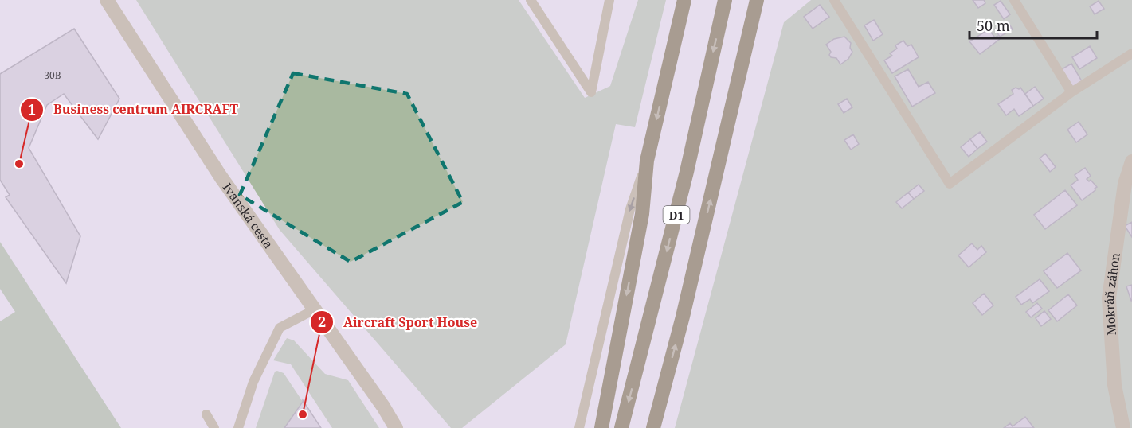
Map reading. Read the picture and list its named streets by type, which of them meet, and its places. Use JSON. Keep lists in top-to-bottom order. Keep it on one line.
{"streets":{"highway":["D1"],"street":["Ivanská cesta","Mokráň záhon"]},"places":["Business centrum AIRCRAFT","Aircraft Sport House"],"house_numbers":["30B"],"scale_bar":"50 m"}
